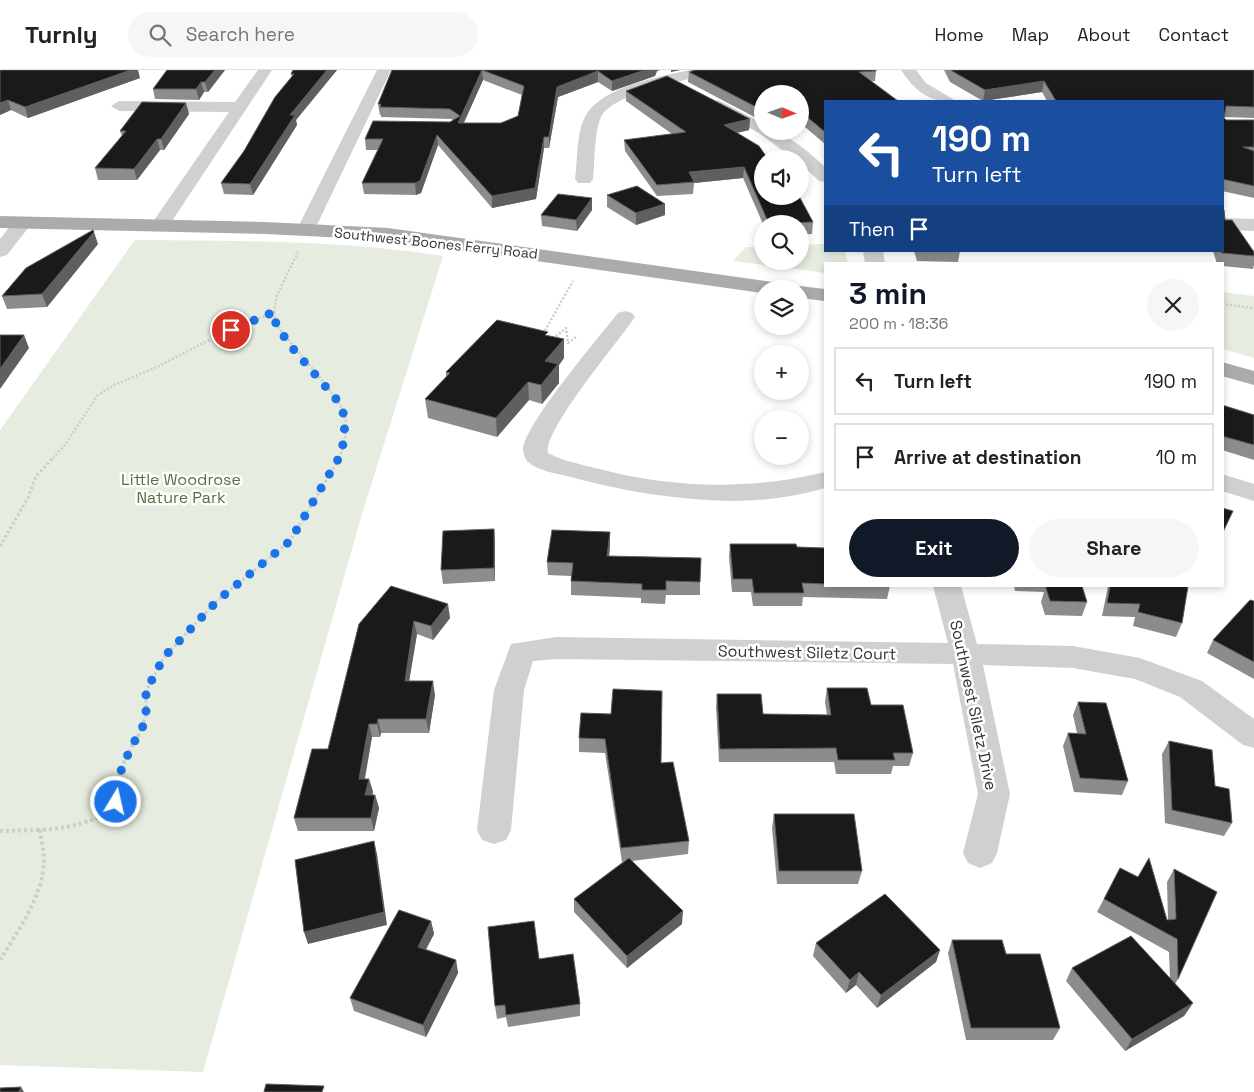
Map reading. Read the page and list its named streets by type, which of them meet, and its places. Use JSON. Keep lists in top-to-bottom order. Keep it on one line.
{"streets":{"main road":["Southwest Boones Ferry Road"],"street":["Southwest Siletz Court","Southwest Siletz Drive"]},"crossings":[["Southwest Siletz Court","Southwest Siletz Drive"]],"parks":["Little Woodrose Nature Park"],"north":"right","page":{"header":"Turnly","search":"Search here","nav":["Home","Map","About","Contact"],"map_buttons":["+","−"],"turn":["190 m","Turn left"],"then":"Then","heading":["3 min","200 m · 18:36"],"list":[{"name":"Turn left","value":"190 m"},{"name":"Arrive at destination","value":"10 m"}],"buttons":["Exit","Share"]}}
